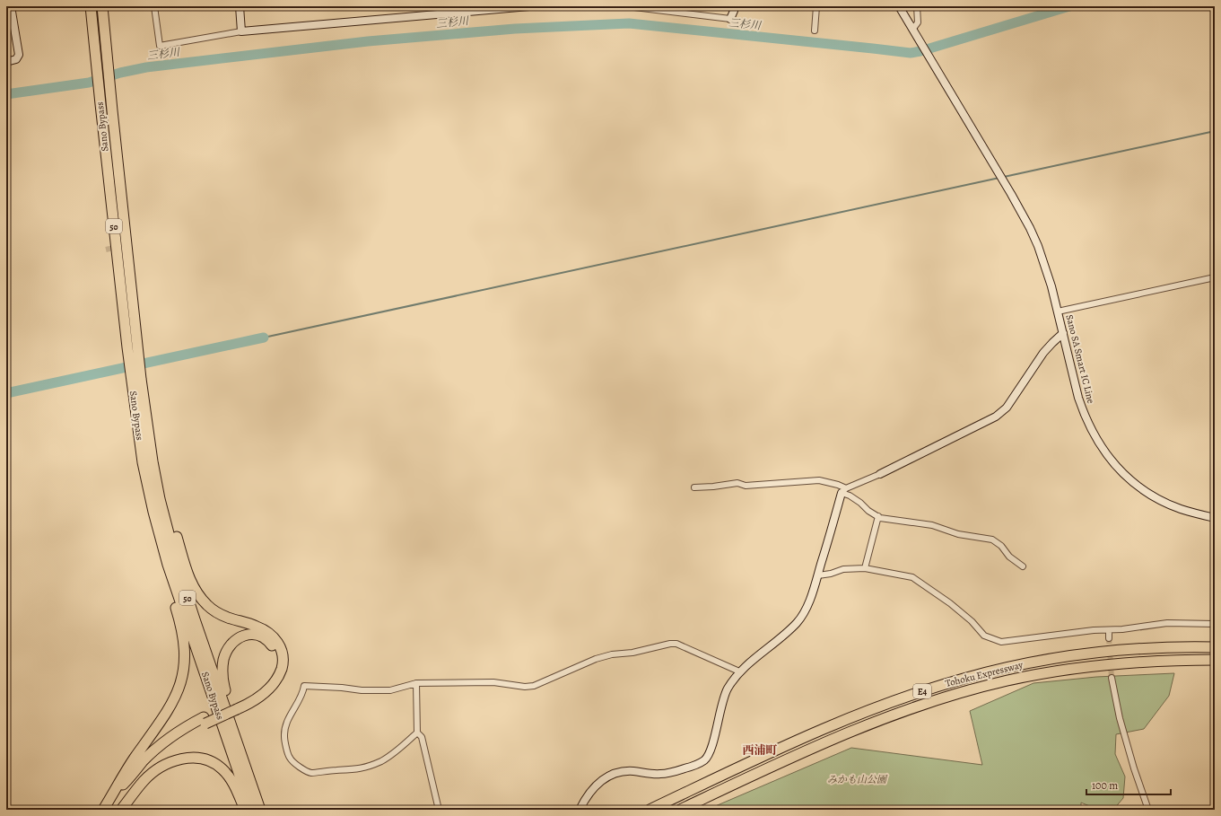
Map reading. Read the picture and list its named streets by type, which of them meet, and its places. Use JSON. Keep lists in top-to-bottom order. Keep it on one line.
{"streets":{"highway":["Sano Bypass","50","Tohoku Expressway","E4"],"street":["Sano SA Smart IC Line"]},"districts":["西浦町"],"water":["三杉川"],"parks":["みかも山公園"],"scale_bar":"100 m"}
